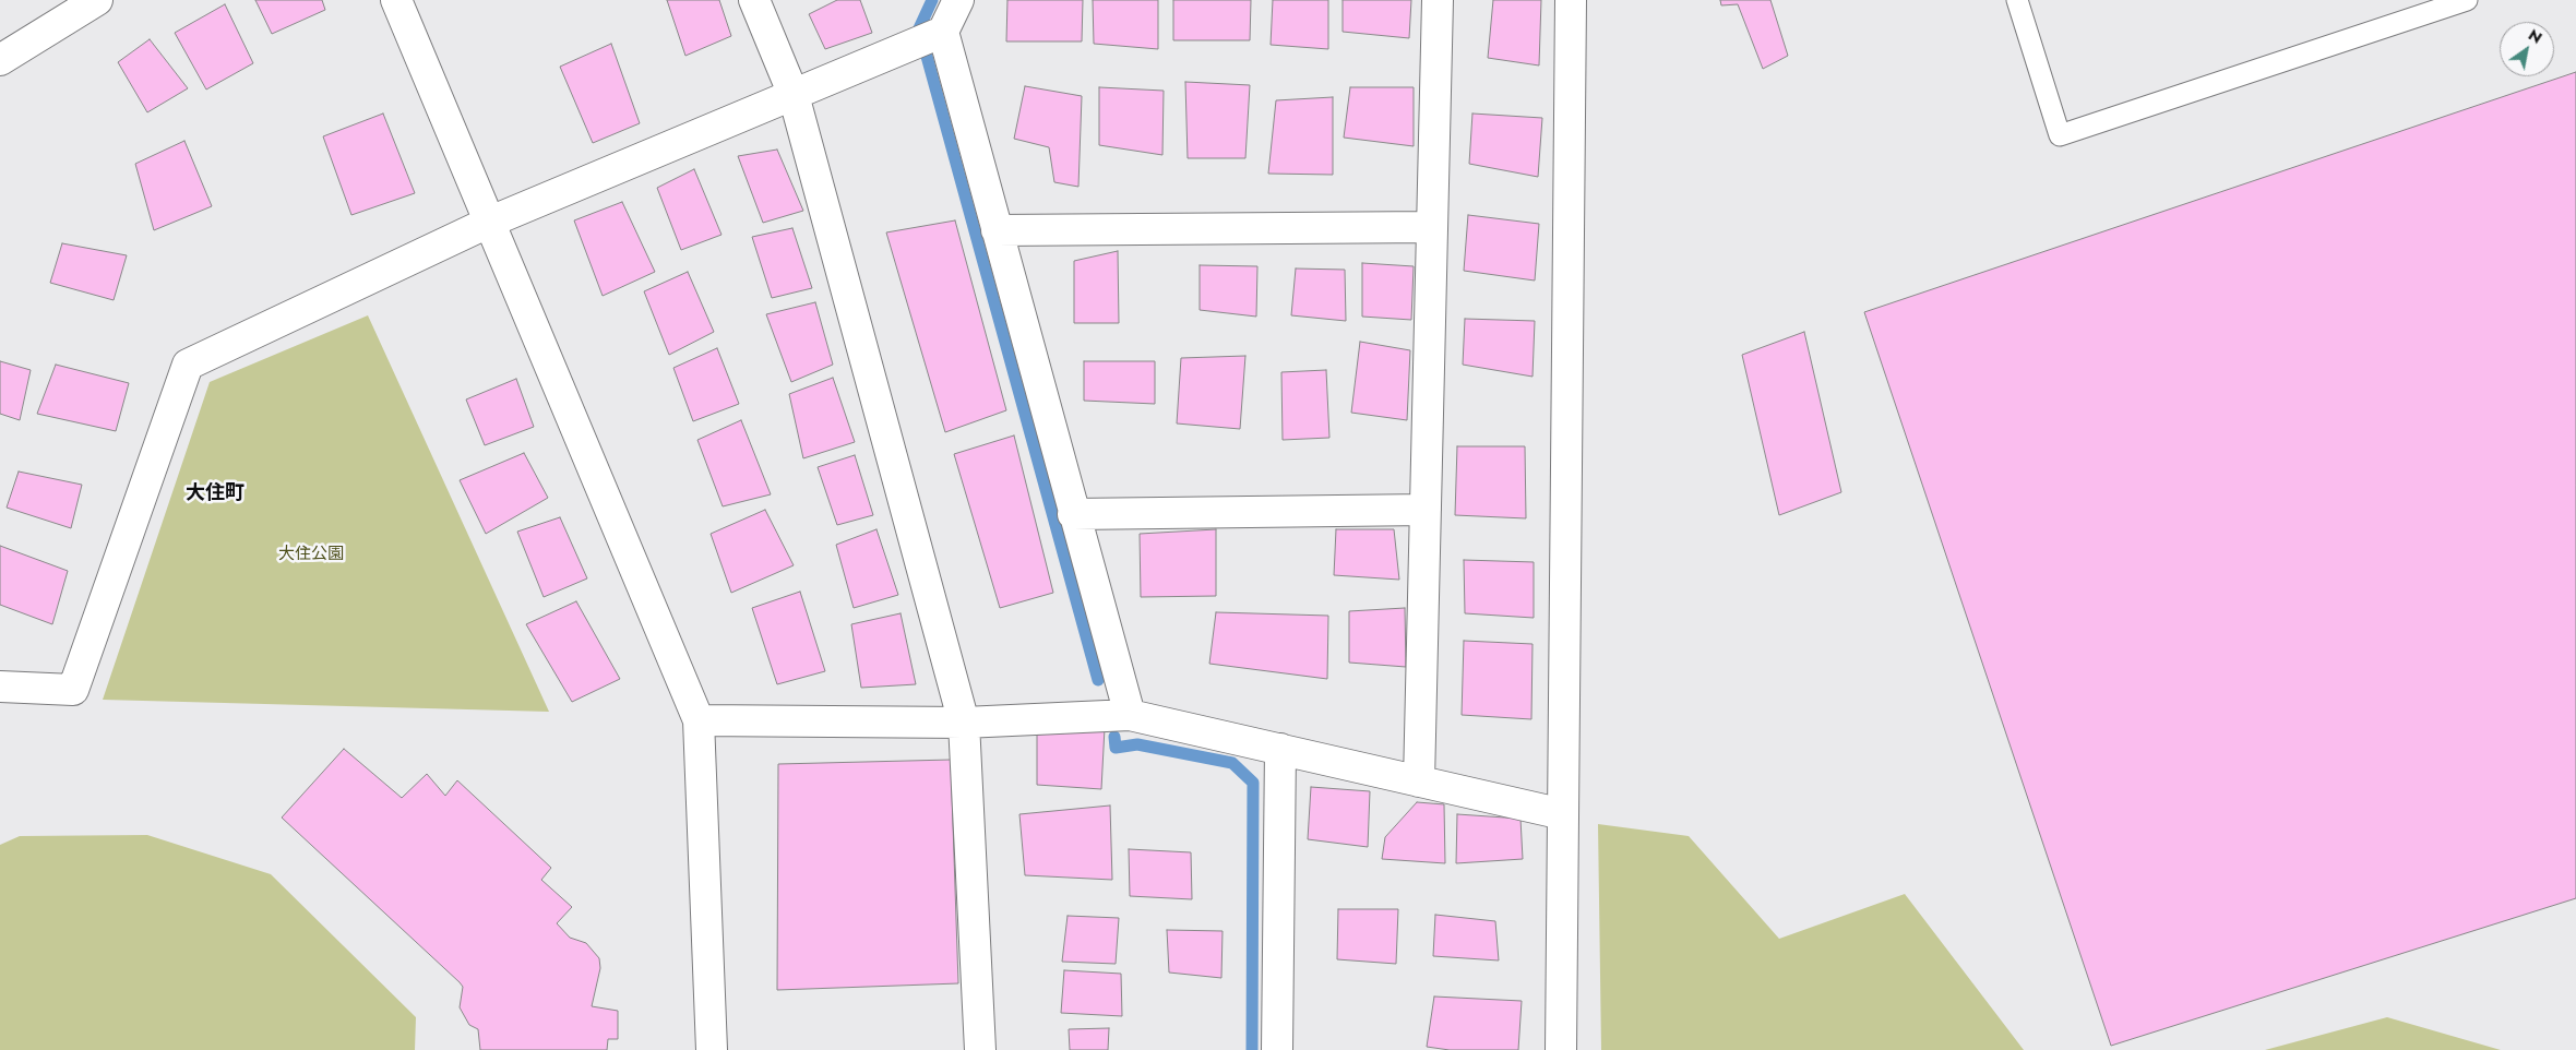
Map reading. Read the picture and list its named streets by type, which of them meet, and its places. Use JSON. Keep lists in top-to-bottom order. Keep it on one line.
{"districts":["大住町"],"parks":["大住公園"],"north":"top right"}
